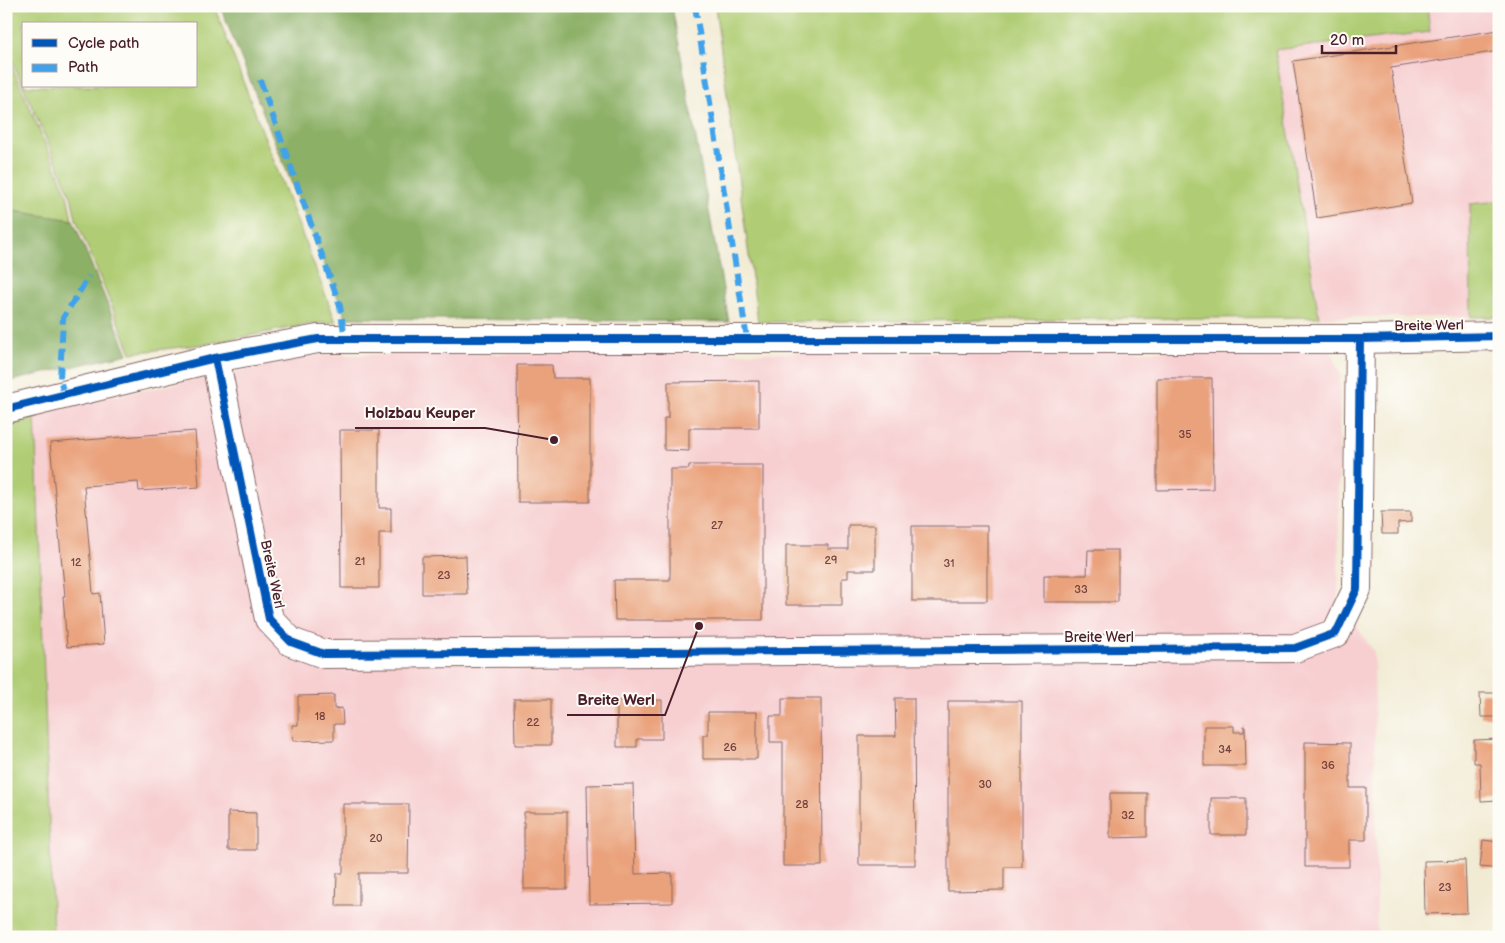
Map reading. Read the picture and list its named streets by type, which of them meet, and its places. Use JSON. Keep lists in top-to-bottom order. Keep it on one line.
{"streets":{"street":["Breite Werl"]},"places":["Holzbau Keuper","Breite Werl"],"house_numbers":["35","27","29","21","12","31","23","33","18","22","26","34","36","30","28","32","20","23"],"legend":["Cycle path","Path"],"scale_bar":"20 m"}
